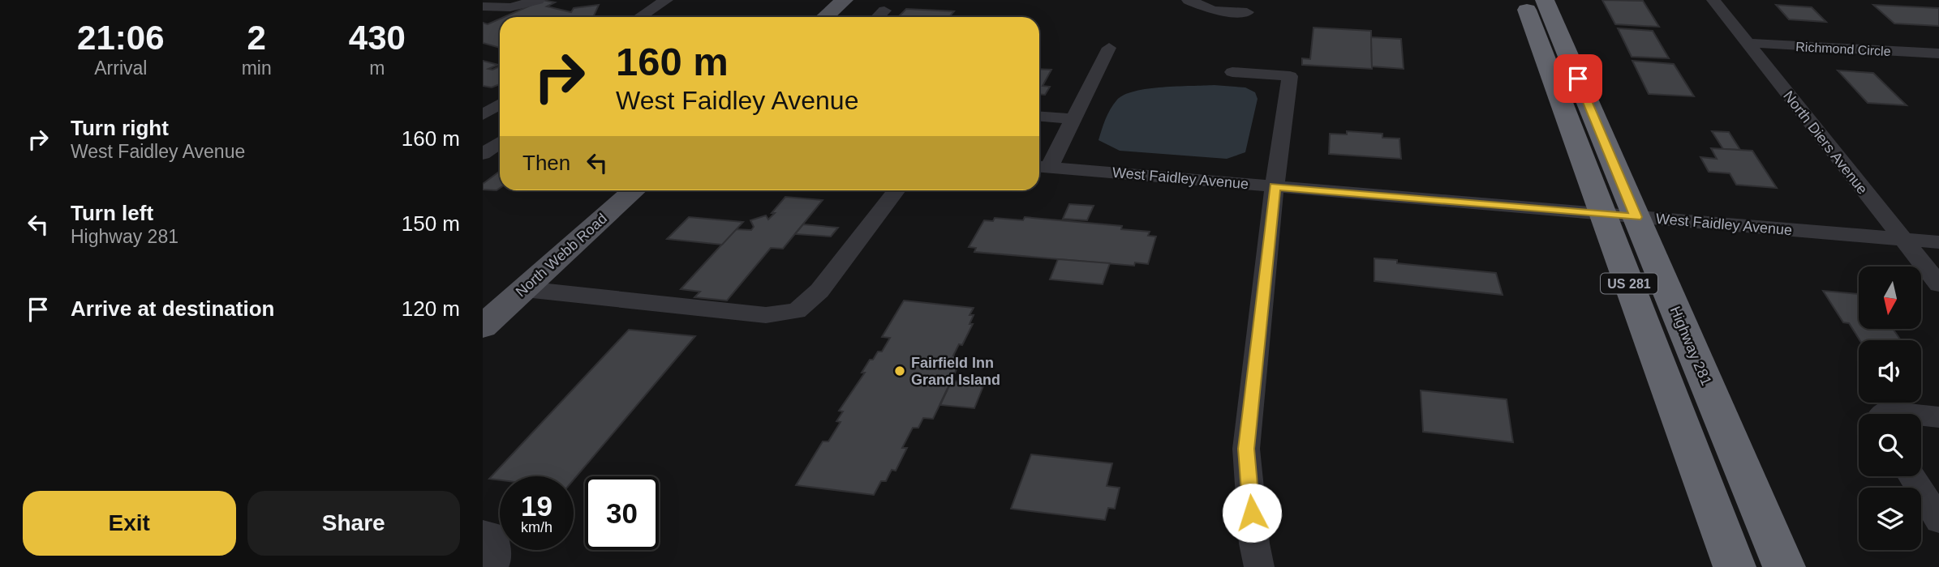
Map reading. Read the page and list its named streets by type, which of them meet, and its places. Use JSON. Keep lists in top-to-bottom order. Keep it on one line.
{"streets":{"highway":["US 281","Highway 281"],"main road":["North Webb Road"],"street":["Richmond Circle","North Diers Avenue","West Faidley Avenue"]},"crossings":[["Richmond Circle","North Diers Avenue"],["North Diers Avenue","West Faidley Avenue"],["West Faidley Avenue","US 281"],["West Faidley Avenue","Highway 281"]],"places":["Fairfield Inn Grand Island"],"north":"bottom","page":{"eta":["21:06","Arrival","2","min","430","m"],"turn":["160 m","West Faidley Avenue"],"list":[{"name":"Turn right","note":"West Faidley Avenue","value":"160 m"},{"name":"Turn left","note":"Highway 281","value":"150 m"},{"name":"Arrive at destination","value":"120 m"}],"then":"Then","speed":"19 km/h","limit":"30","buttons":["Exit","Share"]}}
